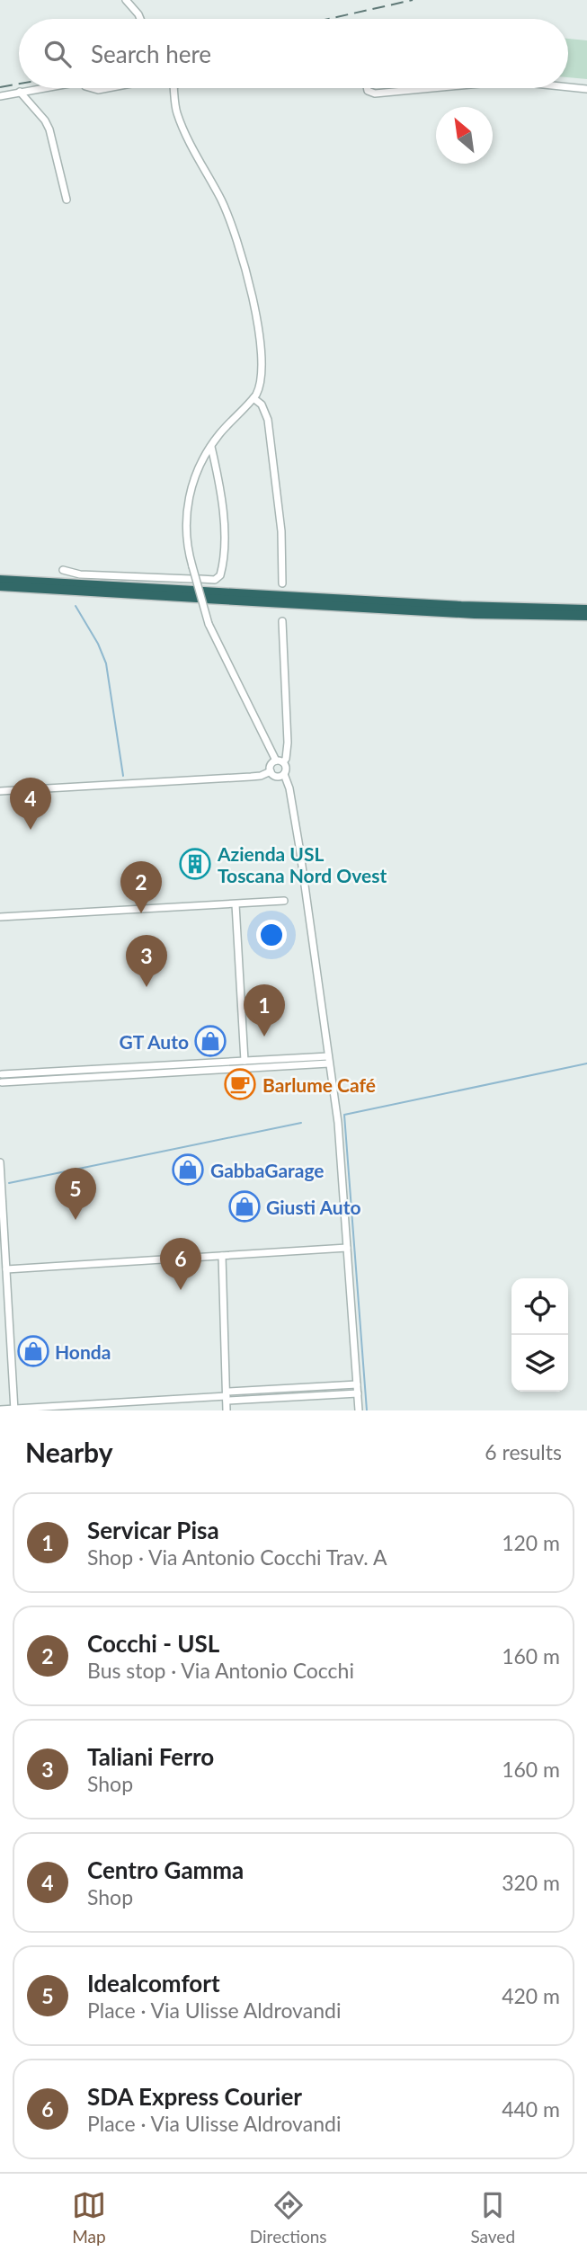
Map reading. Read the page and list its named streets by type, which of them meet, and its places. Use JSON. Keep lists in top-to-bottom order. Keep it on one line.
{"places":{"building":["Azienda USL Toscana Nord Ovest"],"shop":["GT Auto","GabbaGarage","Giusti Auto","Honda"],"cafe":["Barlume Café"]},"north":"top left","page":{"search":"Search here","pins":["4","2","3","1","5","6"],"heading":["Nearby","6 results"],"list":[{"mark":"1","name":"Servicar Pisa","note":"Shop · Via Antonio Cocchi Trav. A","value":"120 m"},{"mark":"2","name":"Cocchi - USL","note":"Bus stop · Via Antonio Cocchi","value":"160 m"},{"mark":"3","name":"Taliani Ferro","note":"Shop","value":"160 m"},{"mark":"4","name":"Centro Gamma","note":"Shop","value":"320 m"},{"mark":"5","name":"Idealcomfort","note":"Place · Via Ulisse Aldrovandi","value":"420 m"},{"mark":"6","name":"SDA Express Courier","note":"Place · Via Ulisse Aldrovandi","value":"440 m"}],"nav":["Map","Directions","Saved"]}}
